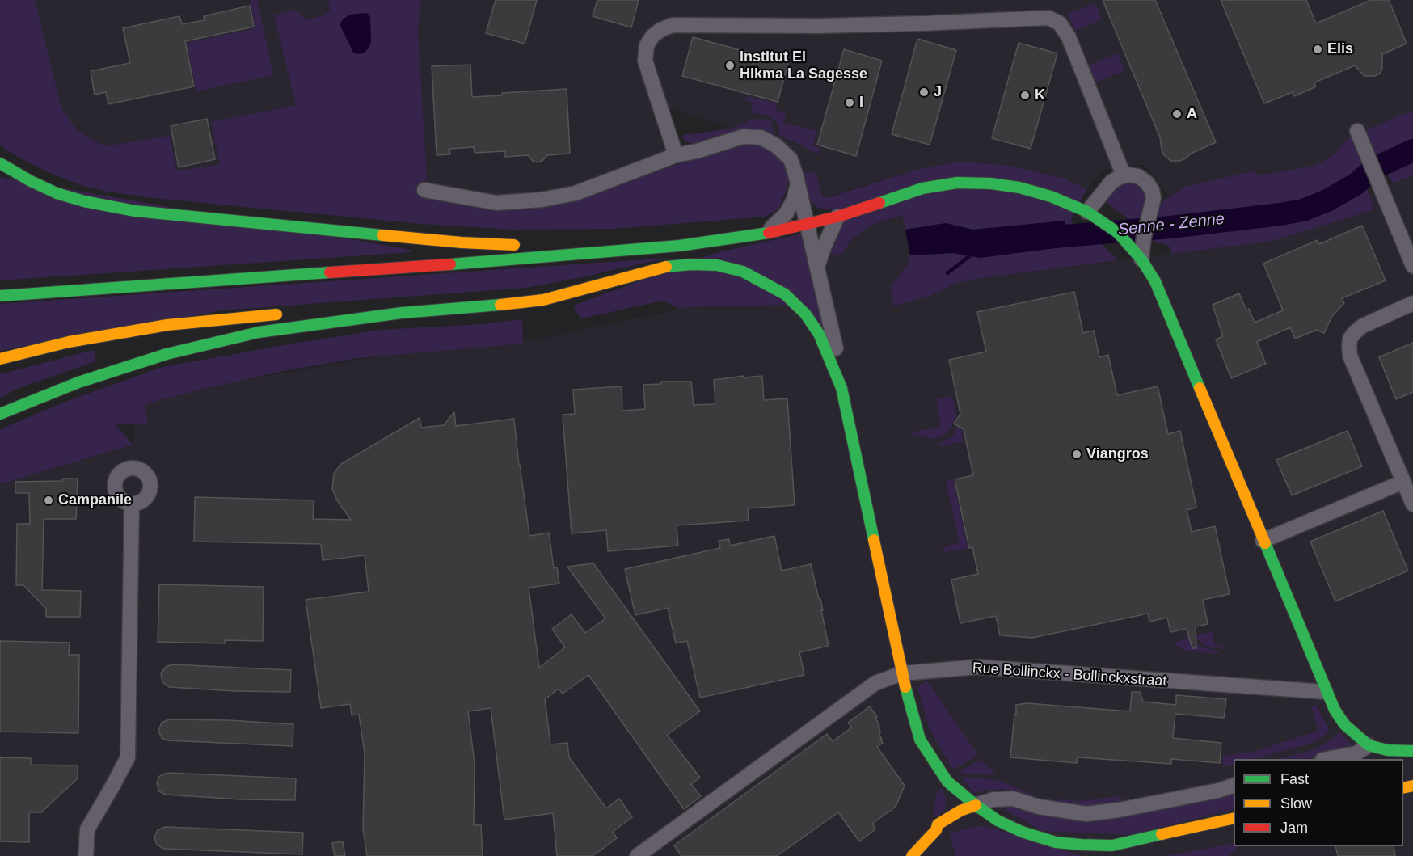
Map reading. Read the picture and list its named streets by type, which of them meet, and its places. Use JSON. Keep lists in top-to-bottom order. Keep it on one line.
{"streets":{"street":["Rue Bollinckx - Bollinckxstraat"]},"water":["Senne - Zenne"],"places":["Elis","Institut El Hikma La Sagesse","J","K","I","A","Viangros","Campanile"],"legend":["Fast","Slow","Jam"]}
